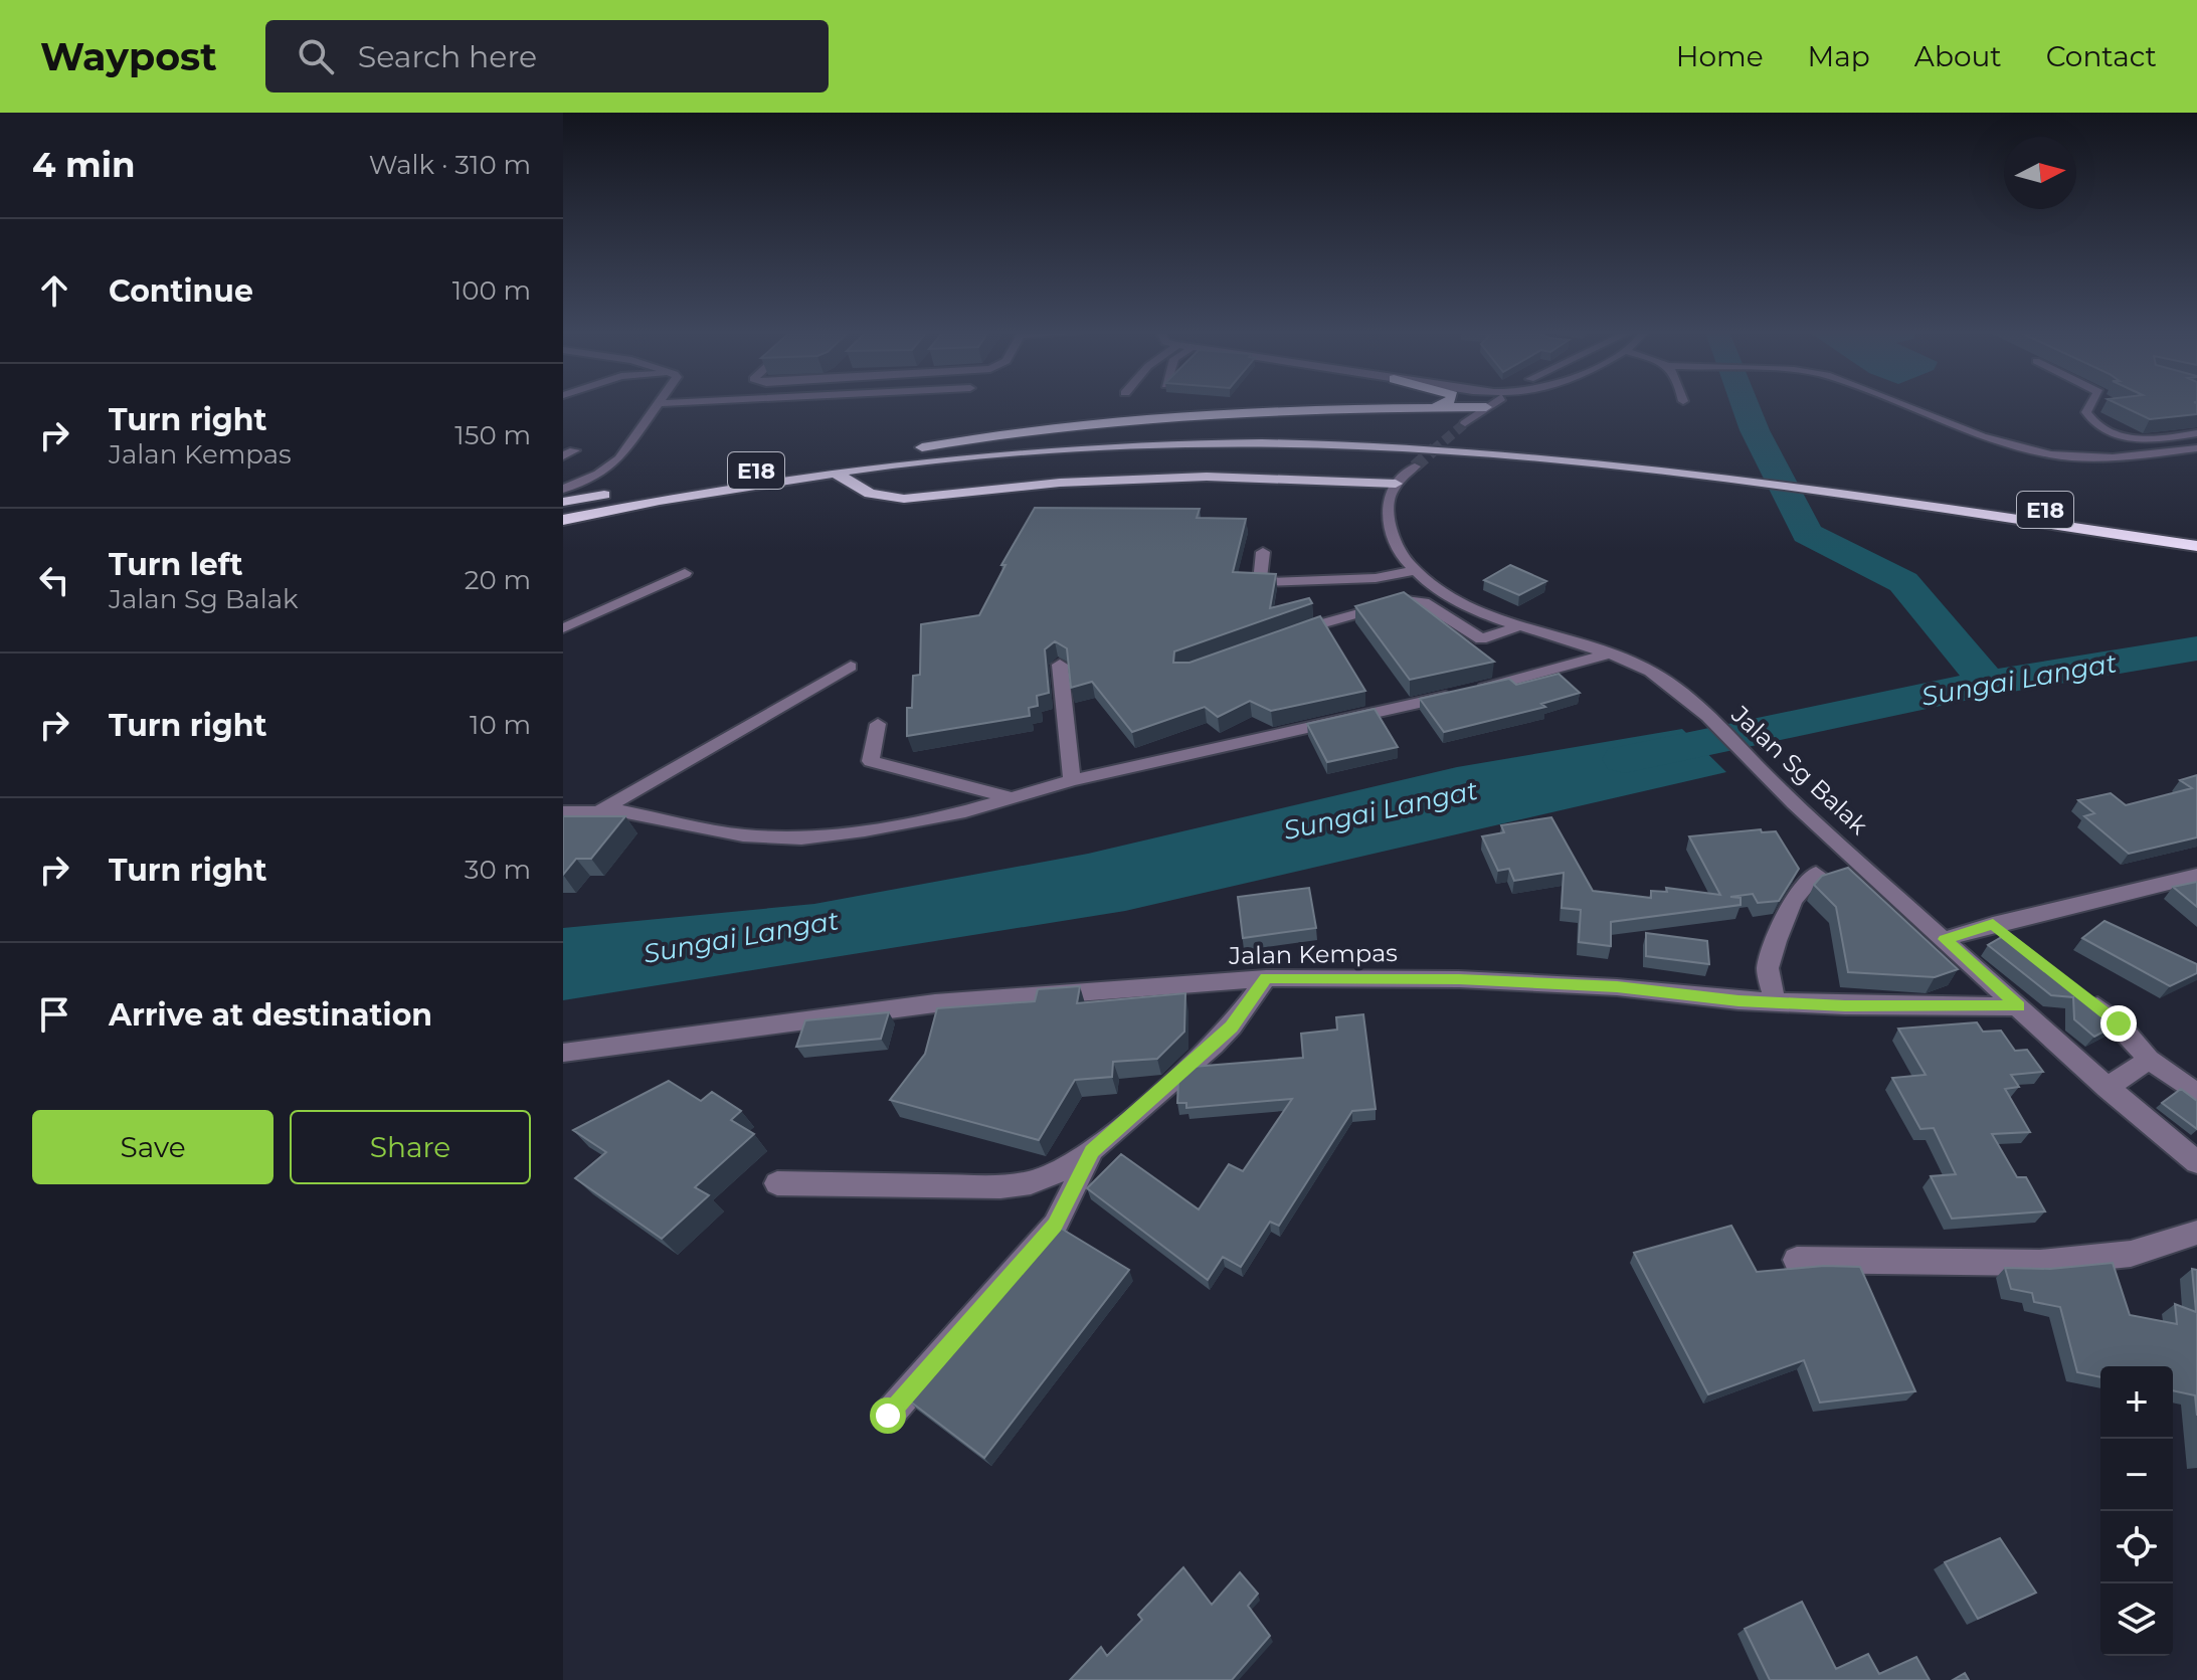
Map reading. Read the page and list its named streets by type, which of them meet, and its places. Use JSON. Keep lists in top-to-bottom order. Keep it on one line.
{"streets":{"highway":["E18"],"street":["Jalan Sg Balak","Jalan Kempas"]},"crossings":[["Jalan Sg Balak","Jalan Kempas"]],"water":["Sungai Langat"],"north":"right","page":{"header":"Waypost","search":"Search here","nav":["Home","Map","About","Contact"],"heading":["4 min","Walk · 310 m"],"list":[["Continue","100 m"],["Turn right","Jalan Kempas","150 m"],["Turn left","Jalan Sg Balak","20 m"],["Turn right","10 m"],["Turn right","30 m"],"Arrive at destination"],"buttons":["Save","Share"],"map_buttons":["+","−"]}}
